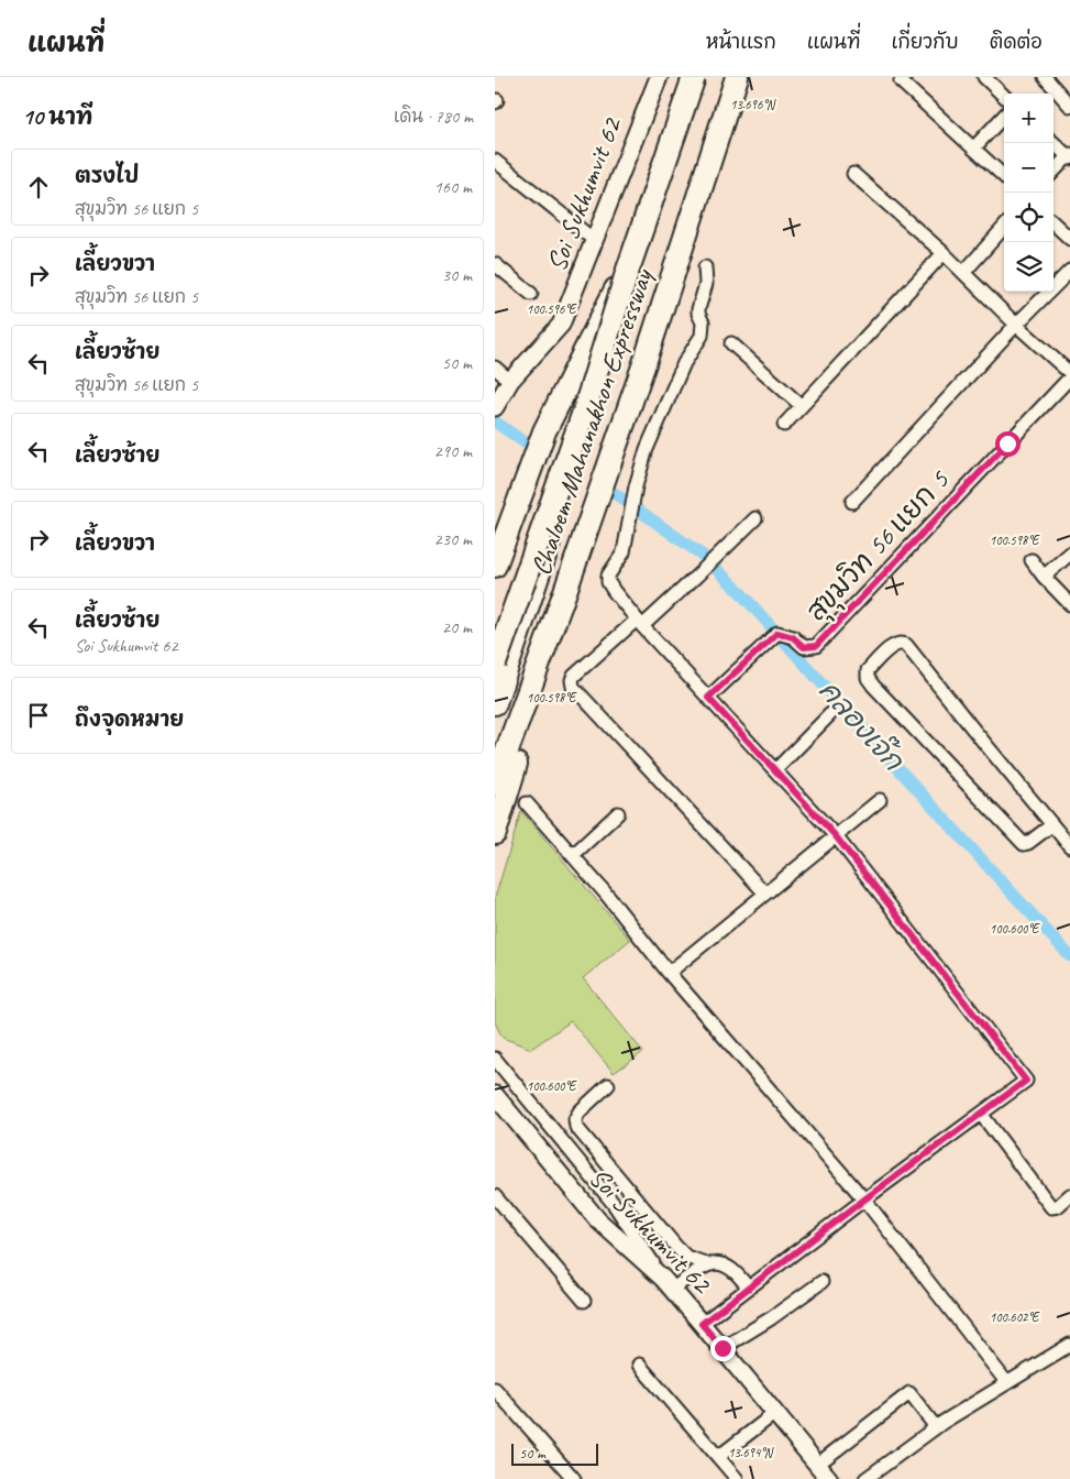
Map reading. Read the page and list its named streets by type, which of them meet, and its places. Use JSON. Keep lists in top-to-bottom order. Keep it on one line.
{"streets":{"highway":["Chaloem Mahanakhon Expressway"],"street":["Soi Sukhumvit 62","สุขุมวิท 56 แยก 5"]},"water":["คลองเจ๊ก"],"scale_bar":"50 m","page":{"header":"แผนที่","nav":["หน้าแรก","แผนที่","เกี่ยวกับ","ติดต่อ"],"heading":["10 นาที","เดิน · 780 m"],"map_buttons":["+","−"],"list":[["ตรงไป","สุขุมวิท 56 แยก 5","160 m"],["เลี้ยวขวา","สุขุมวิท 56 แยก 5","30 m"],["เลี้ยวซ้าย","สุขุมวิท 56 แยก 5","50 m"],["เลี้ยวซ้าย","290 m"],["เลี้ยวขวา","230 m"],["เลี้ยวซ้าย","Soi Sukhumvit 62","20 m"],"ถึงจุดหมาย"],"scale":"50 m"},"coordinates":["13.696°N","100.596°E","100.598°E","100.600°E","100.602°E","13.694°N"]}
